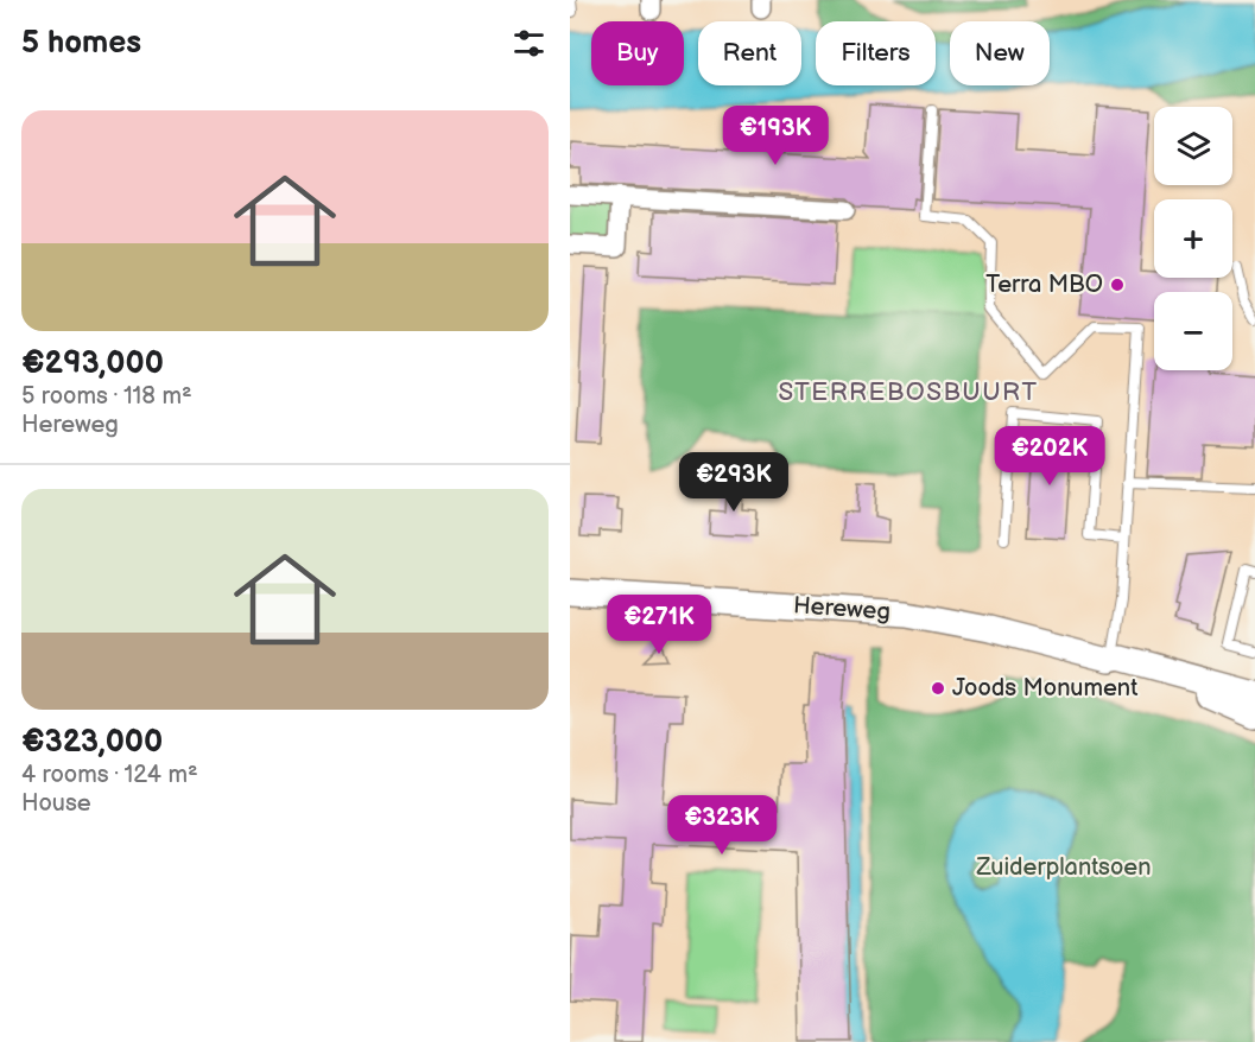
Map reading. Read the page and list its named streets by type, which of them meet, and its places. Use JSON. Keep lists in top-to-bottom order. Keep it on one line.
{"streets":{"main road":["Hereweg"]},"districts":["STERREBOSBUURT"],"parks":["Zuiderplantsoen"],"places":["Terra MBO","Joods Monument"],"page":{"heading":"5 homes","chip":["Buy","Rent","Filters","New"],"list":[{"name":"€293,000","note":"5 rooms · 118 m² · Hereweg"},{"name":"€323,000","note":"4 rooms · 124 m² · House"}],"price":["€193K","€202K","€293K","€271K","€323K"],"map_buttons":["+","−"]}}
